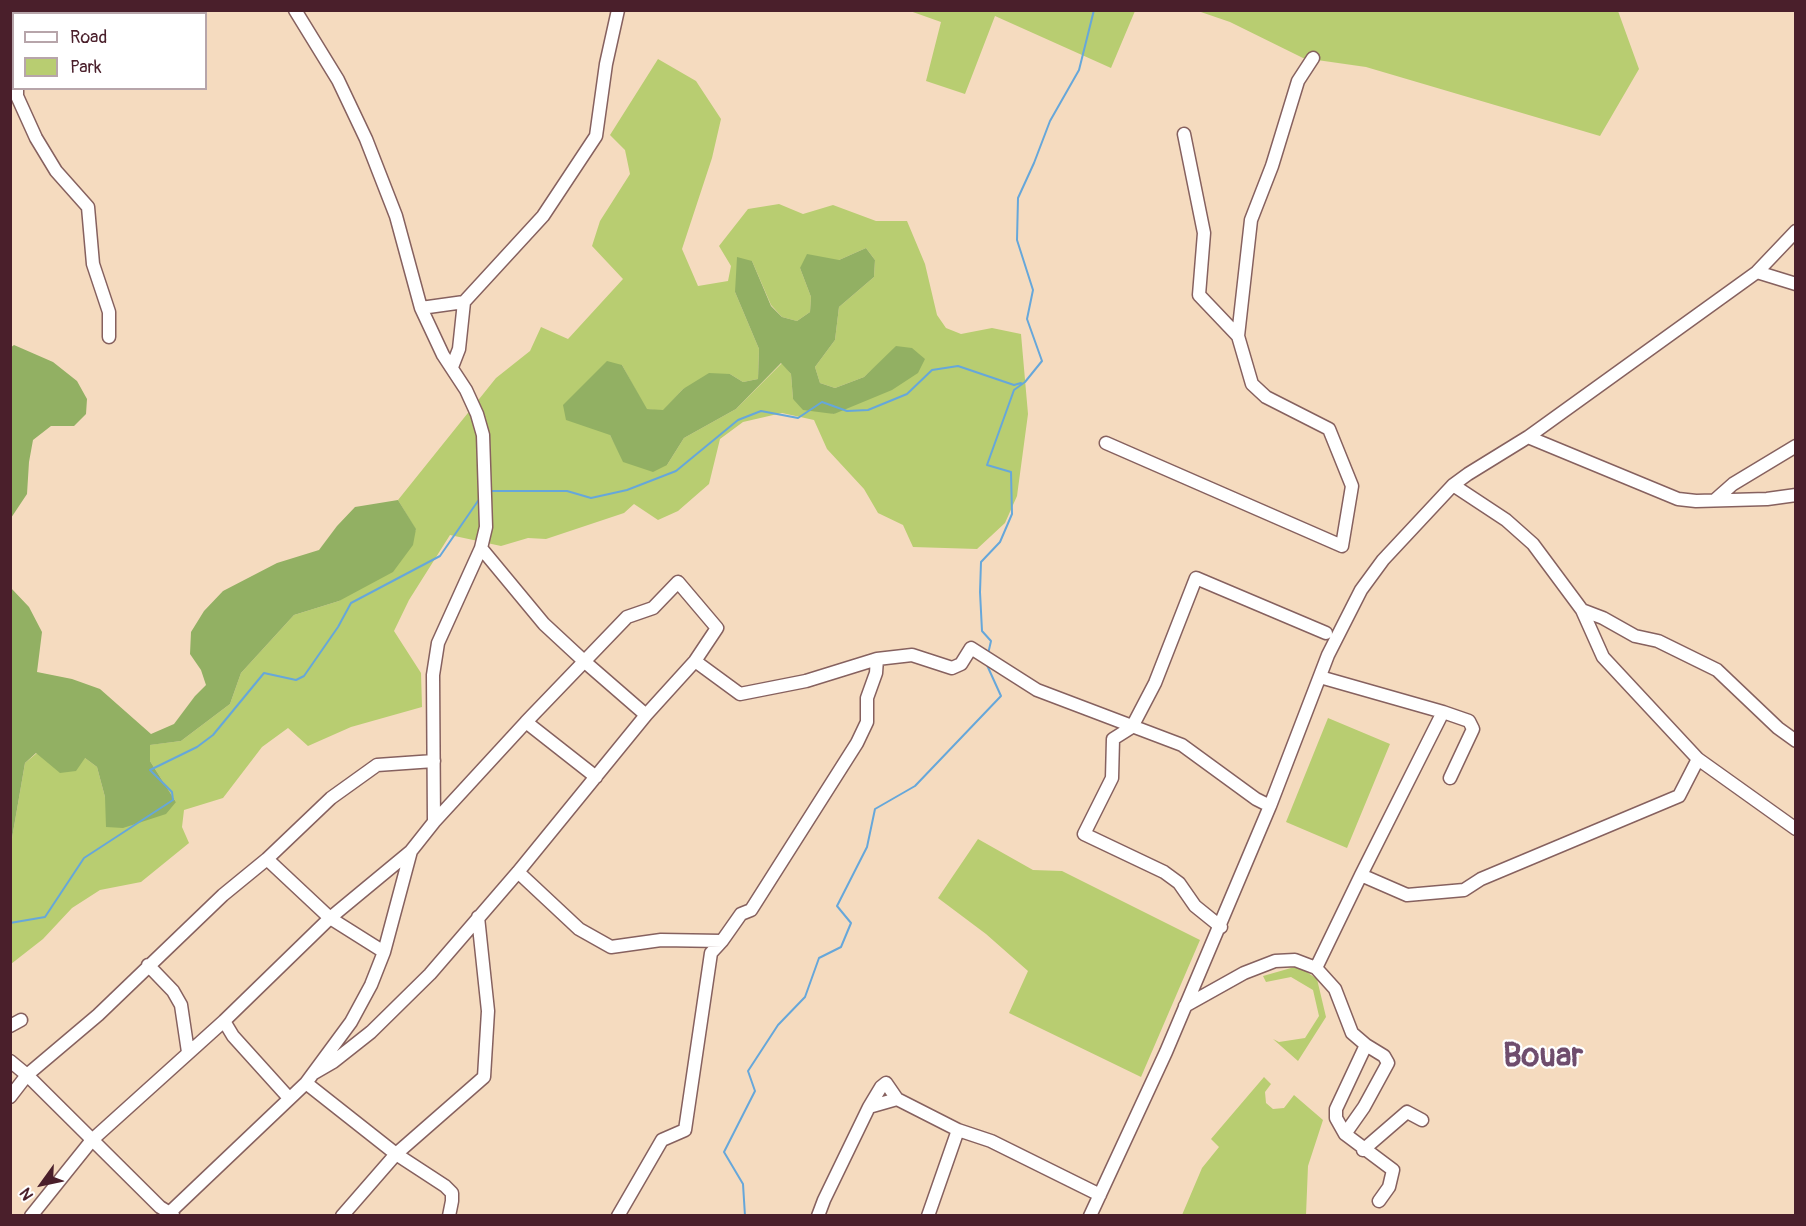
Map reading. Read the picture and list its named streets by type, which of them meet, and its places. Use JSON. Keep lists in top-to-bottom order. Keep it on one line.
{"districts":["Bouar"],"legend":["Road","Park"],"north":"bottom left"}
